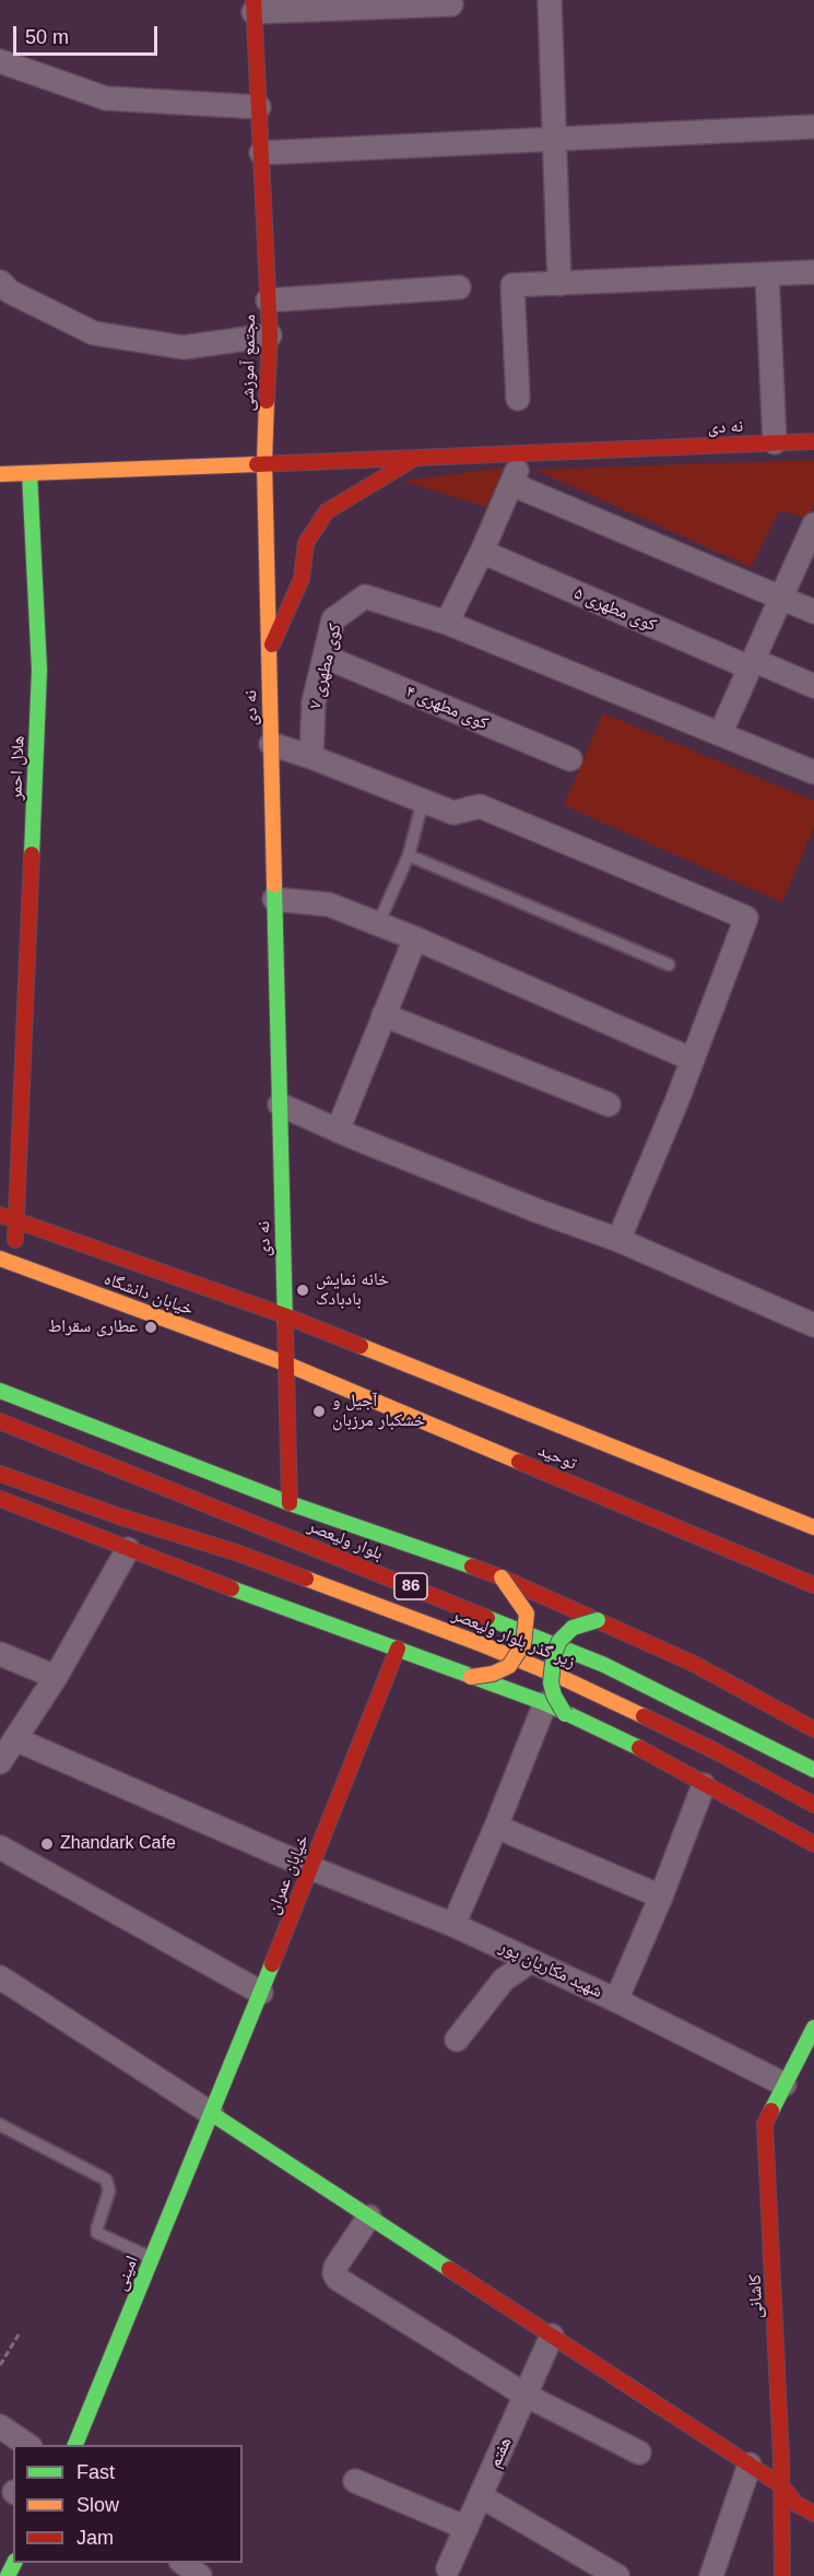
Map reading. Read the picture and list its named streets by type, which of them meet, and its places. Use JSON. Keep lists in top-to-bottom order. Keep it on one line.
{"streets":{"street":["مجتمع آموزشی","نه دی","کوی مطهری ۵","کوی مطهری ۷","کوی مطهری ۴","هلال احمر","خیابان دانشگاه","توحید","بلوار ولیعصر","86","زیر گذر بلوار ولیعصر","خیابان عمران","شهید مکاریان پور","امینی","کاشانی","هفتم"]},"crossings":[["مجتمع آموزشی","نه دی"],["نه دی","خیابان دانشگاه"],["نه دی","توحید"],["نه دی","بلوار ولیعصر"],["کوی مطهری ۷","کوی مطهری ۴"],["هلال احمر","خیابان دانشگاه"],["خیابان دانشگاه","توحید"],["خیابان عمران","شهید مکاریان پور"],["خیابان عمران","امینی"],["شهید مکاریان پور","کاشانی"]],"places":["خانه نمایش بادبادک","عطاری سقراط","آجیل و خشکبار مرزبان","Zhandark Cafe"],"legend":["Fast","Slow","Jam"],"scale_bar":"50 m"}
